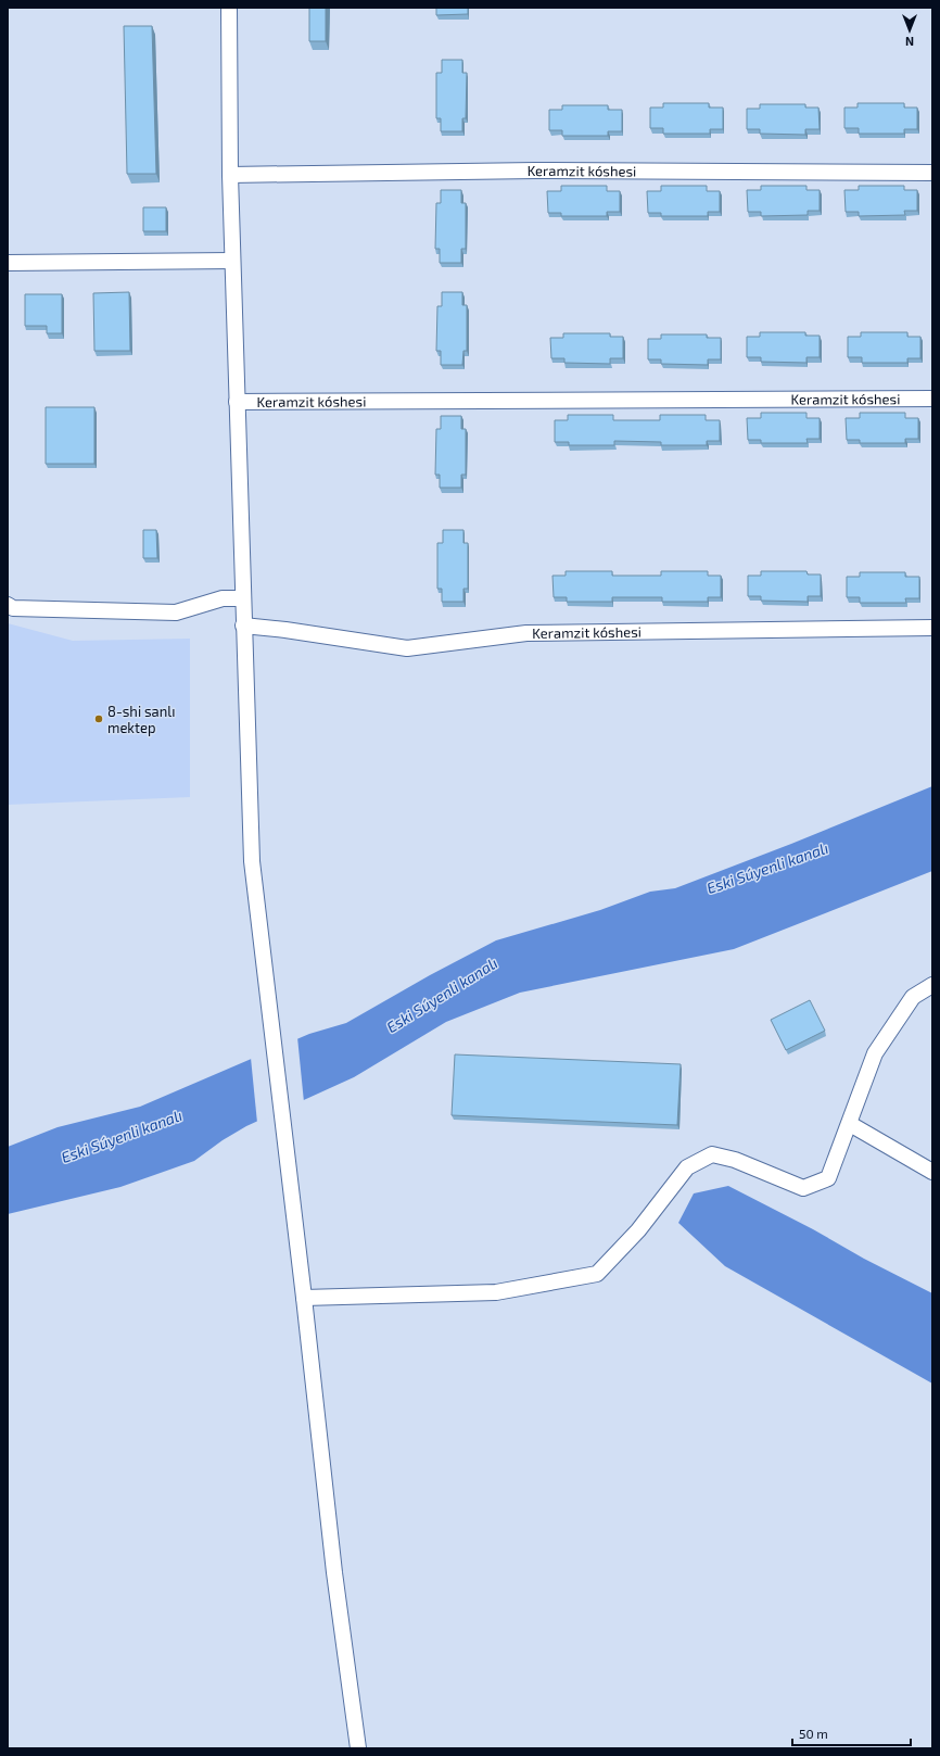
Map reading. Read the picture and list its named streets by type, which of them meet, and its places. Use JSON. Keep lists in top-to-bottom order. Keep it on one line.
{"streets":{"street":["Keramzit kóshesi"]},"water":["Eski Súyenli kanalı"],"places":["8-shi sanlı mektep"],"scale_bar":"50 m","north":"bottom"}
